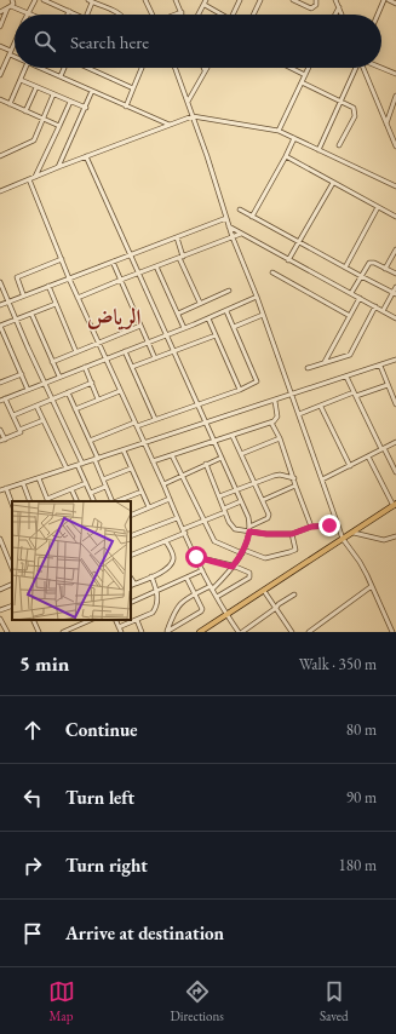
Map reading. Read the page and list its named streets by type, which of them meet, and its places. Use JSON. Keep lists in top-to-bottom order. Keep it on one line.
{"districts":["الرياض"],"page":{"search":"Search here","heading":["5 min","Walk · 350 m"],"list":[["Continue","80 m"],["Turn left","90 m"],["Turn right","180 m"],"Arrive at destination"],"nav":["Map","Directions","Saved"]}}
